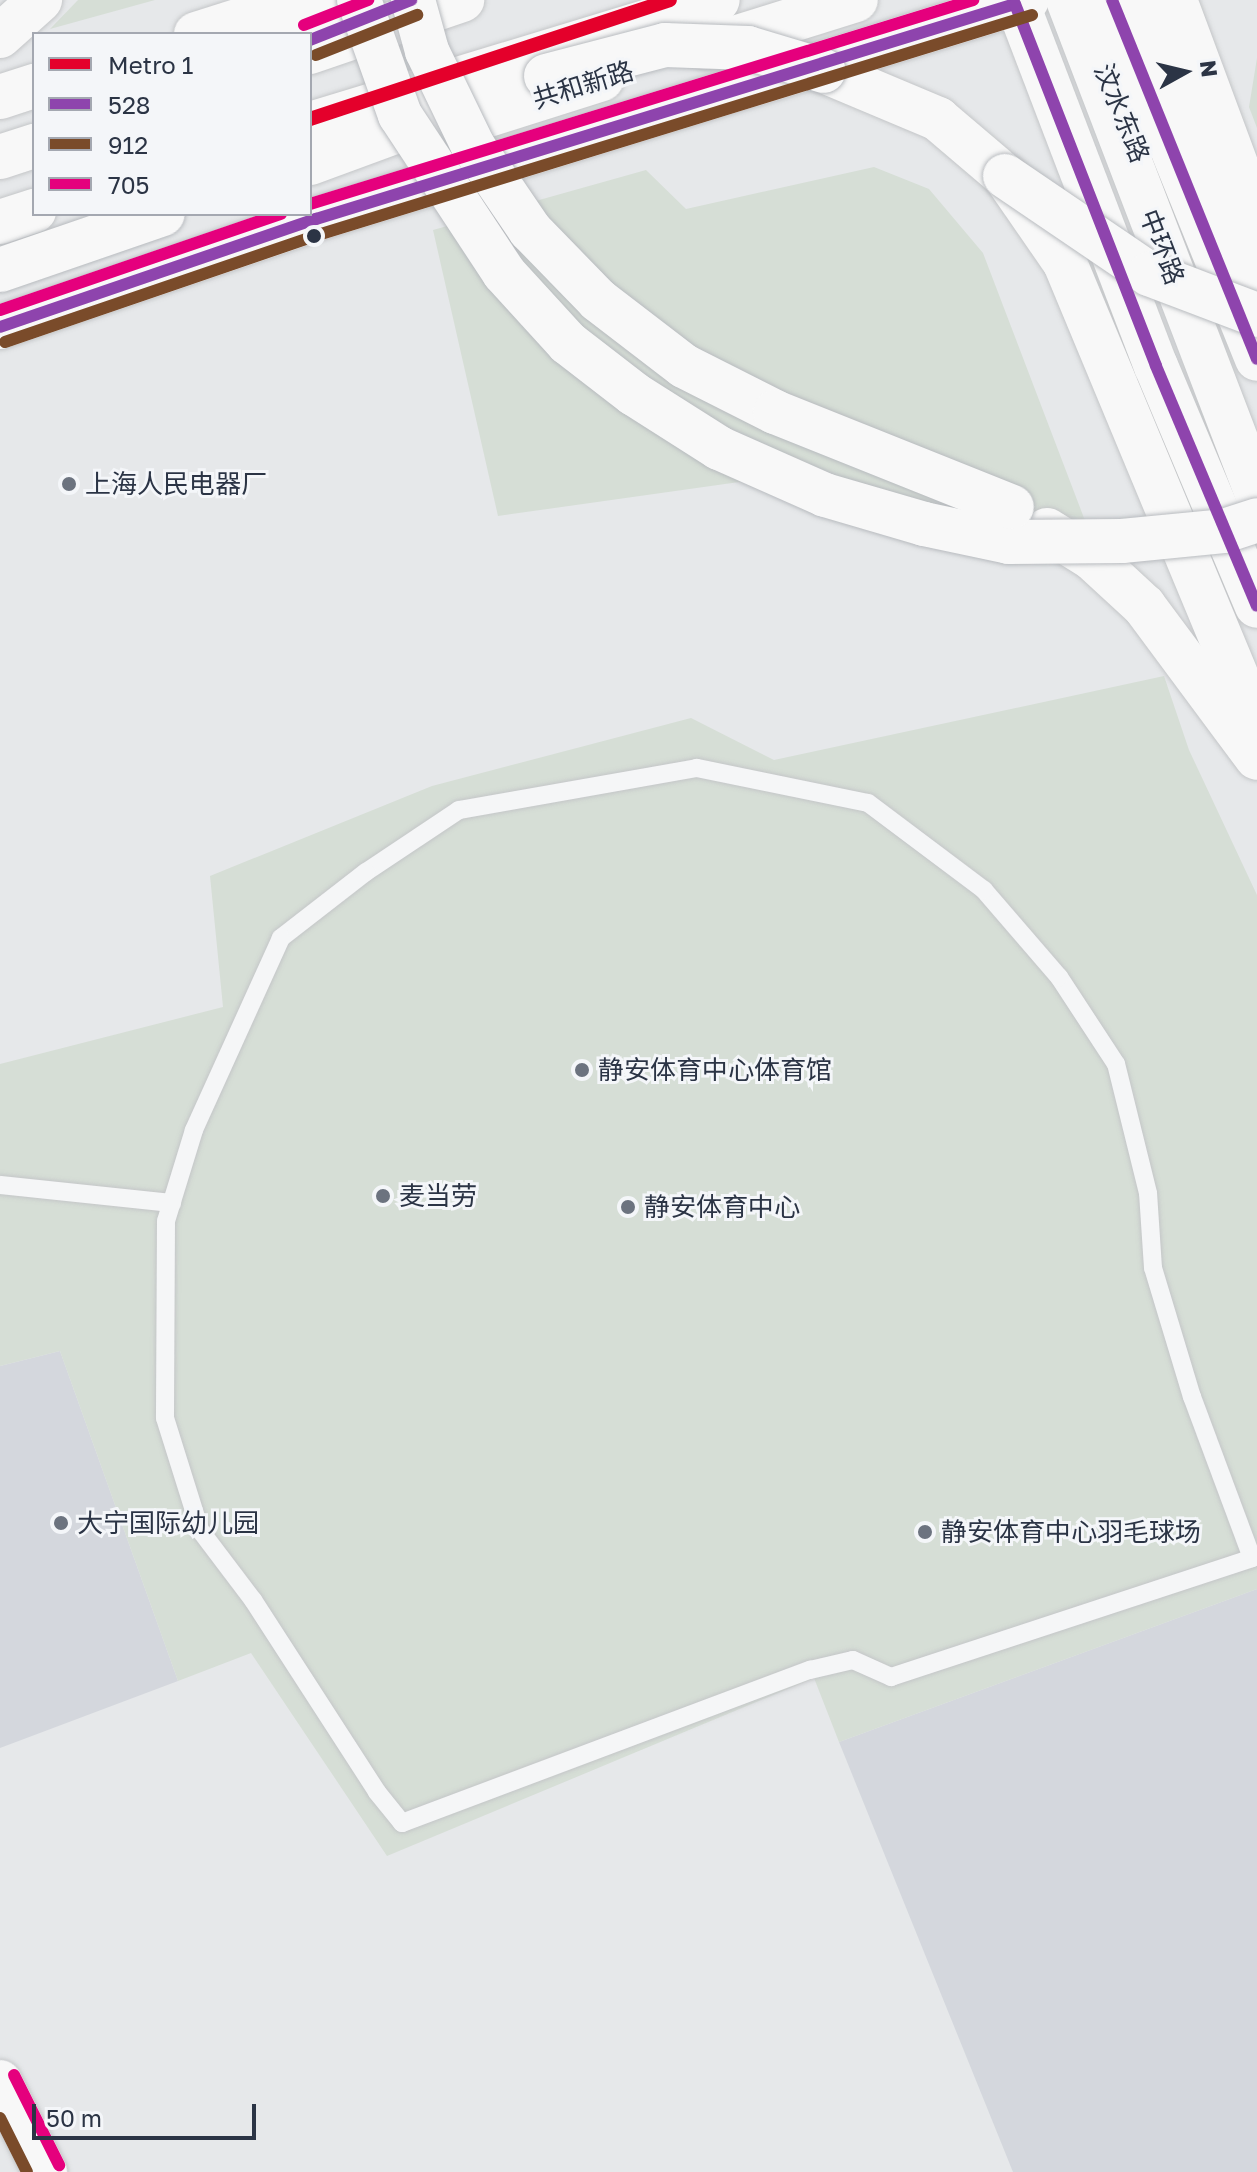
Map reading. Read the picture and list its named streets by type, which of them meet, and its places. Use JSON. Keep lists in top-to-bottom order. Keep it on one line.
{"streets":{"main road":["共和新路","汶水东路","中环路"]},"places":["上海人民电器厂","静安体育中心体育馆","麦当劳","静安体育中心","大宁国际幼儿园","静安体育中心羽毛球场"],"lines":["metro line 1","transit line 528","transit line 705","transit line 912"],"legend":["Metro 1","528","912","705"],"scale_bar":"50 m","north":"right"}
